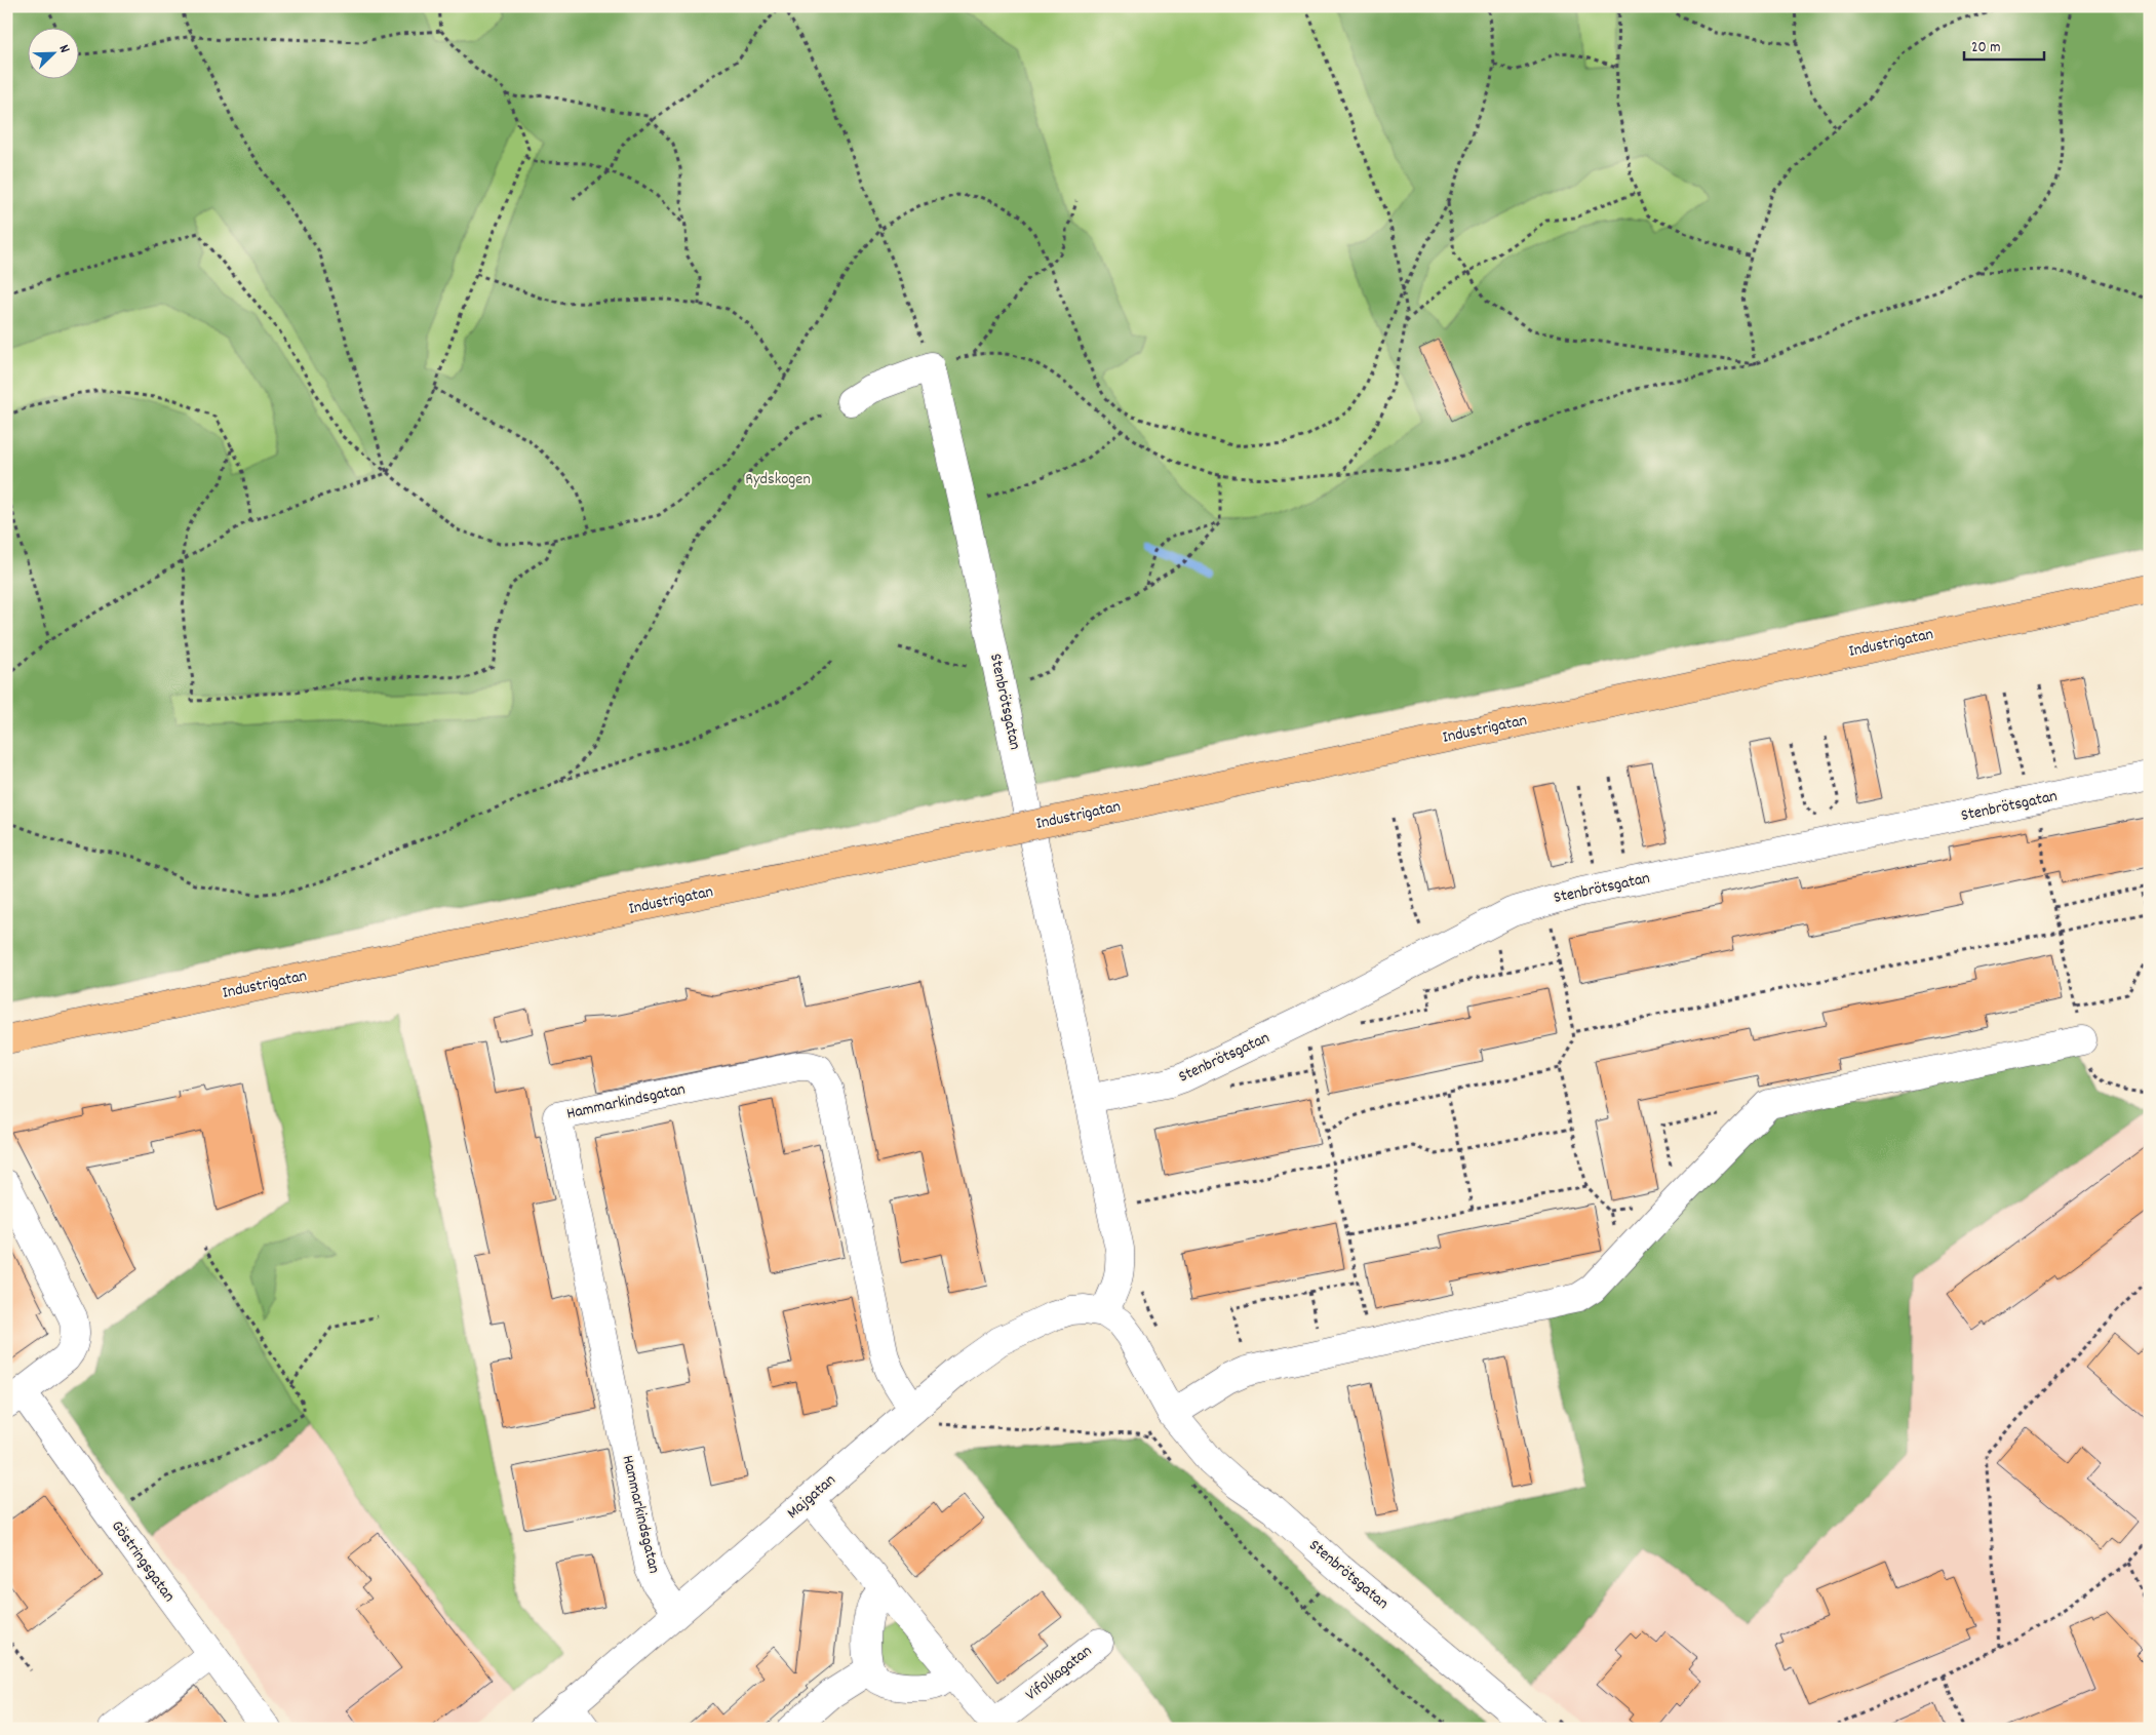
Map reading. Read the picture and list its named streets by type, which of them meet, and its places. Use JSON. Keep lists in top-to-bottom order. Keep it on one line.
{"streets":{"main road":["Industrigatan"],"street":["Stenbrötsgatan","Hammarkindsgatan","Majgatan","Göstringsgatan","Vifolkagatan"]},"crossings":[["Stenbrötsgatan","Majgatan"],["Hammarkindsgatan","Majgatan"],["Majgatan","Vifolkagatan"]],"parks":["Rydskogen"],"scale_bar":"20 m","north":"top right"}
